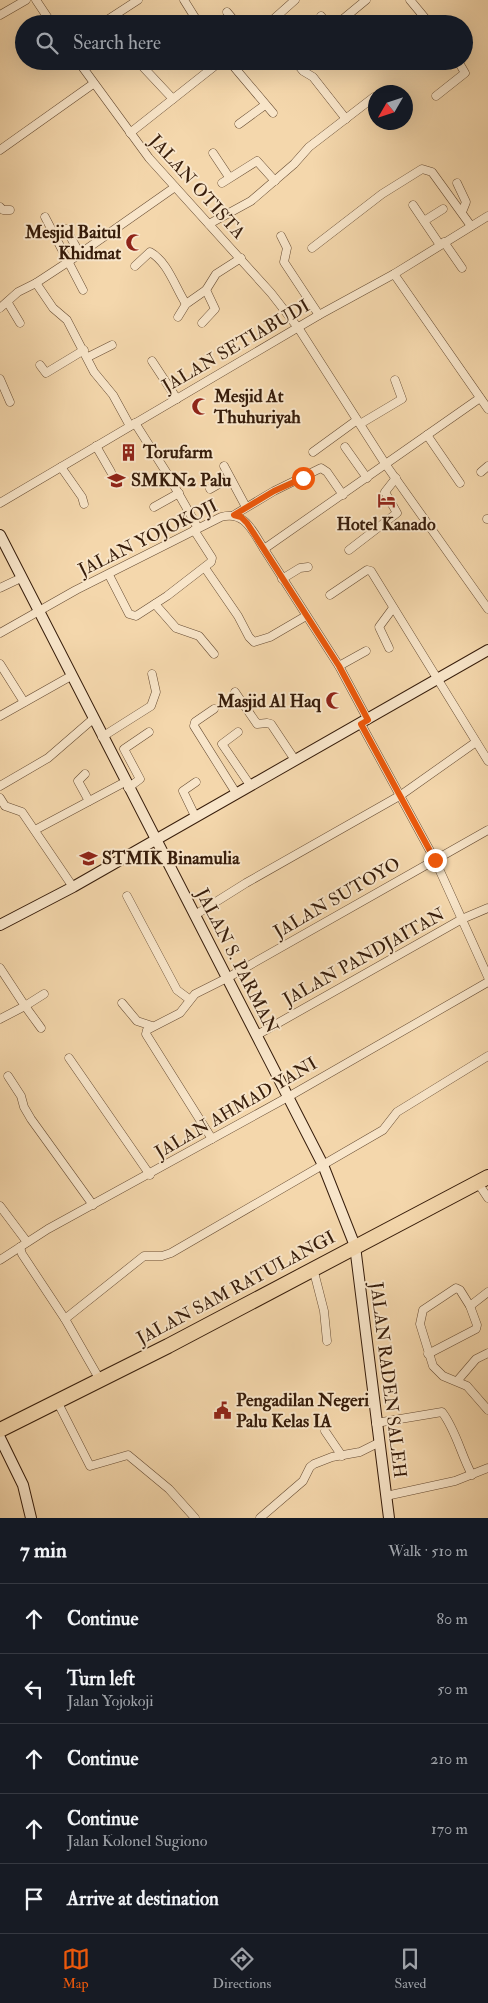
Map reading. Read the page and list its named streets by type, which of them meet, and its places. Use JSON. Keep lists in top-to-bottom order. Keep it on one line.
{"streets":{"highway":["JALAN SAM RATULANGI"],"street":["JALAN OTISTA","JALAN SETIABUDI","JALAN YOJOKOJI","JALAN SUTOYO","JALAN PANDJAITAN","JALAN S. PARMAN","JALAN AHMAD YANI","JALAN RADEN SALEH"]},"crossings":[["JALAN OTISTA","JALAN SETIABUDI"],["JALAN YOJOKOJI","JALAN SUTOYO"],["JALAN YOJOKOJI","JALAN PANDJAITAN"],["JALAN YOJOKOJI","JALAN S. PARMAN"],["JALAN SUTOYO","JALAN S. PARMAN"],["JALAN PANDJAITAN","JALAN S. PARMAN"],["JALAN S. PARMAN","JALAN AHMAD YANI"],["JALAN S. PARMAN","JALAN SAM RATULANGI"],["JALAN S. PARMAN","JALAN RADEN SALEH"],["JALAN SAM RATULANGI","JALAN RADEN SALEH"]],"places":{"mosque":["Mesjid Baitul Khidmat","Mesjid At Thuhuriyah","Masjid Al Haq"],"building":["Torufarm"],"school or university":["SMKN2 Palu","STMIK Binamulia"],"hotel":["Hotel Kanado"],"public building":["Pengadilan Negeri Palu Kelas IA"]},"north":"bottom left","page":{"search":"Search here","heading":["7 min","Walk · 510 m"],"list":[["Continue","80 m"],["Turn left","Jalan Yojokoji","50 m"],["Continue","210 m"],["Continue","Jalan Kolonel Sugiono","170 m"],"Arrive at destination"],"nav":["Map","Directions","Saved"]}}
